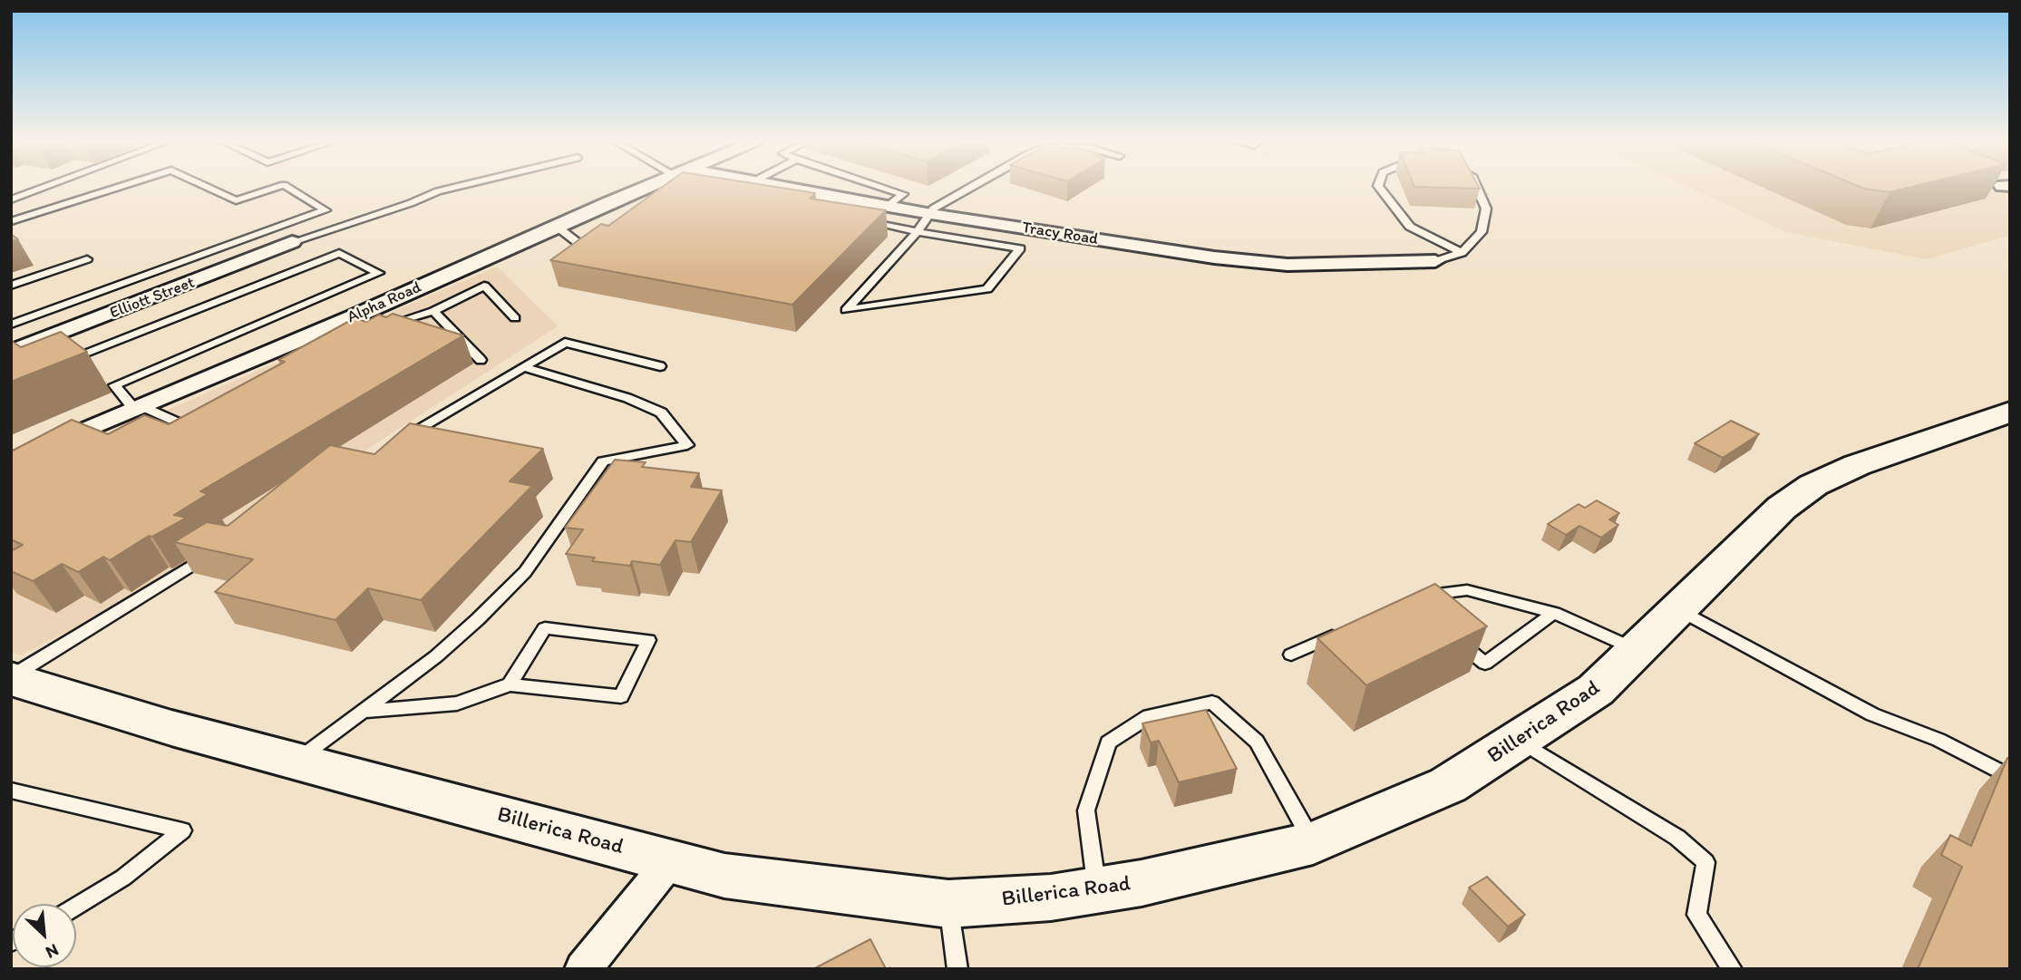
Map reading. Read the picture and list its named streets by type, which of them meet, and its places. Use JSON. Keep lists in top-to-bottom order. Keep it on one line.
{"streets":{"main road":["Billerica Road"],"street":["Tracy Road","Elliott Street","Alpha Road"]},"north":"bottom right"}
